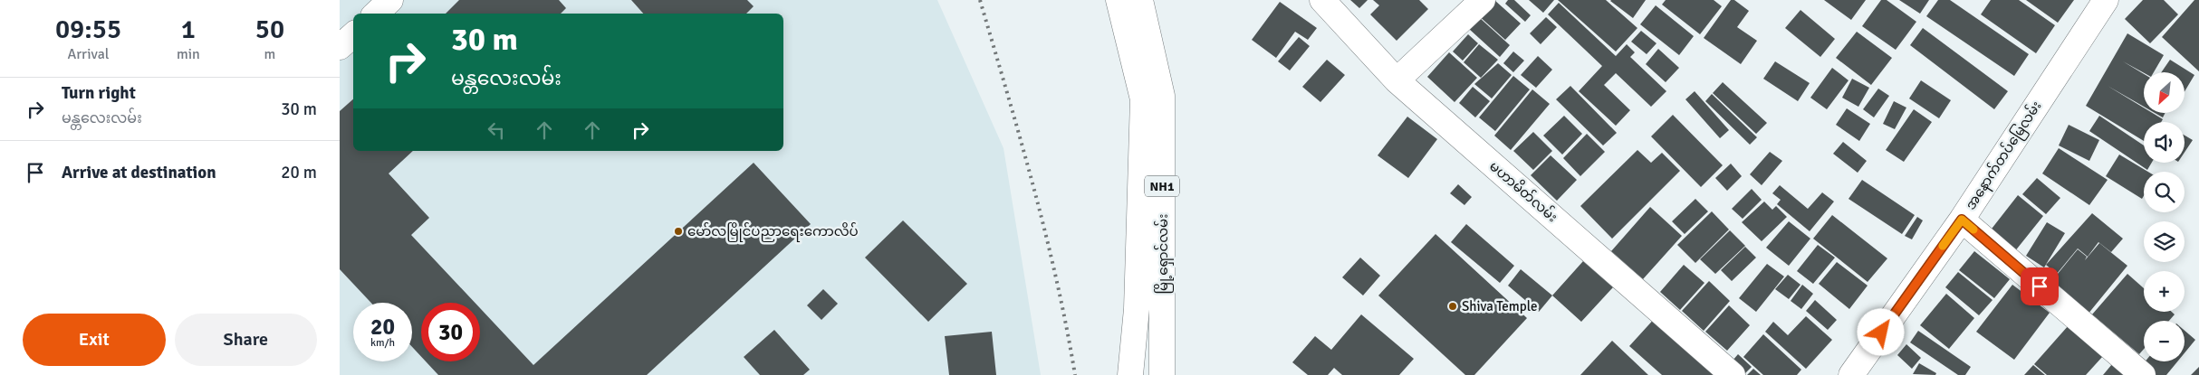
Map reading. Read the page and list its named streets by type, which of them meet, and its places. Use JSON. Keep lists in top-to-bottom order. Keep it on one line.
{"streets":{"main road":["အနောက်တပ်မြေလမ်း","NH1","မဟာမိတ်လမ်း","မြို့ရှောင်လမ်း"]},"places":["မော်လမြိုင်ပညာရေးကောလိပ်","Shiva Temple"],"north":"bottom left","page":{"eta":["09:55","Arrival","1","min","50","m"],"turn":["30 m","မန္တလေးလမ်း"],"map_buttons":["+","−"],"list":[{"name":"Turn right","note":"မန္တလေးလမ်း","value":"30 m"},{"name":"Arrive at destination","value":"20 m"}],"speed":"20 km/h","limit":"30","buttons":["Exit","Share"]}}
